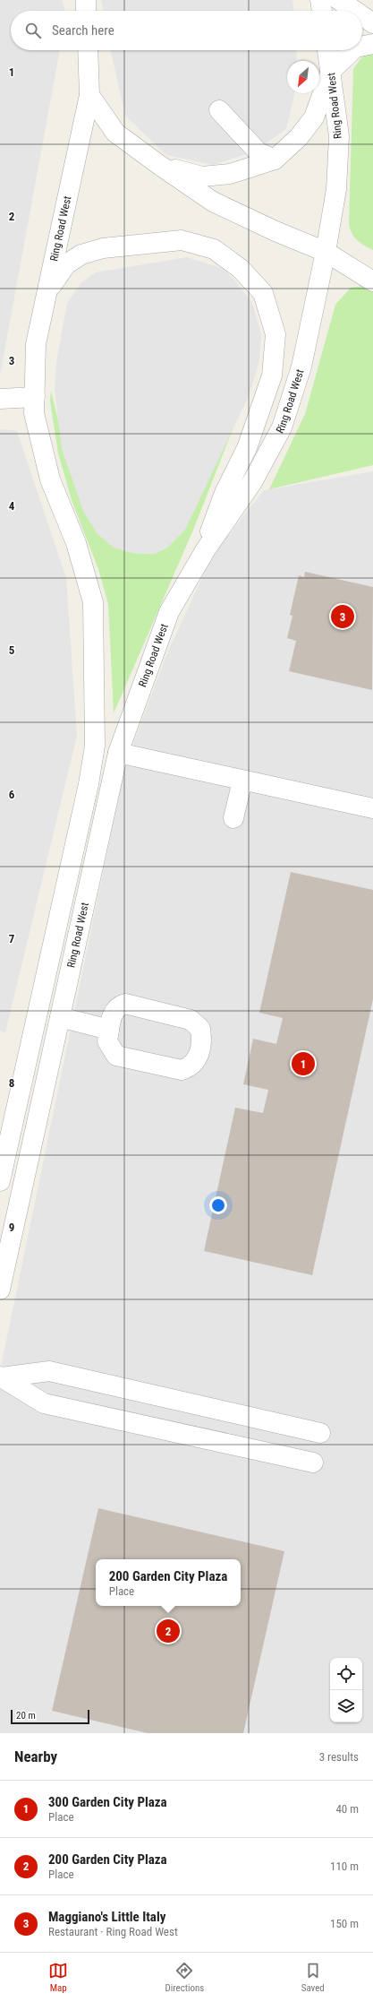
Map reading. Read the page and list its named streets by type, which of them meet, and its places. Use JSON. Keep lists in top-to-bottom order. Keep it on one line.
{"streets":{"street":["Ring Road West"]},"scale_bar":"20 m","north":"bottom left","page":{"search":"Search here","pins":["3","1","2"],"popup":["200 Garden City Plaza","Place"],"scale":"20 m","heading":["Nearby","3 results"],"list":[{"mark":"1","name":"300 Garden City Plaza","note":"Place","value":"40 m"},{"mark":"2","name":"200 Garden City Plaza","note":"Place","value":"110 m"},{"mark":"3","name":"Maggiano's Little Italy","note":"Restaurant · Ring Road West","value":"150 m"}],"nav":["Map","Directions","Saved"]},"grid":{"rows":["1","2","3","4","5","6","7","8","9"]}}
